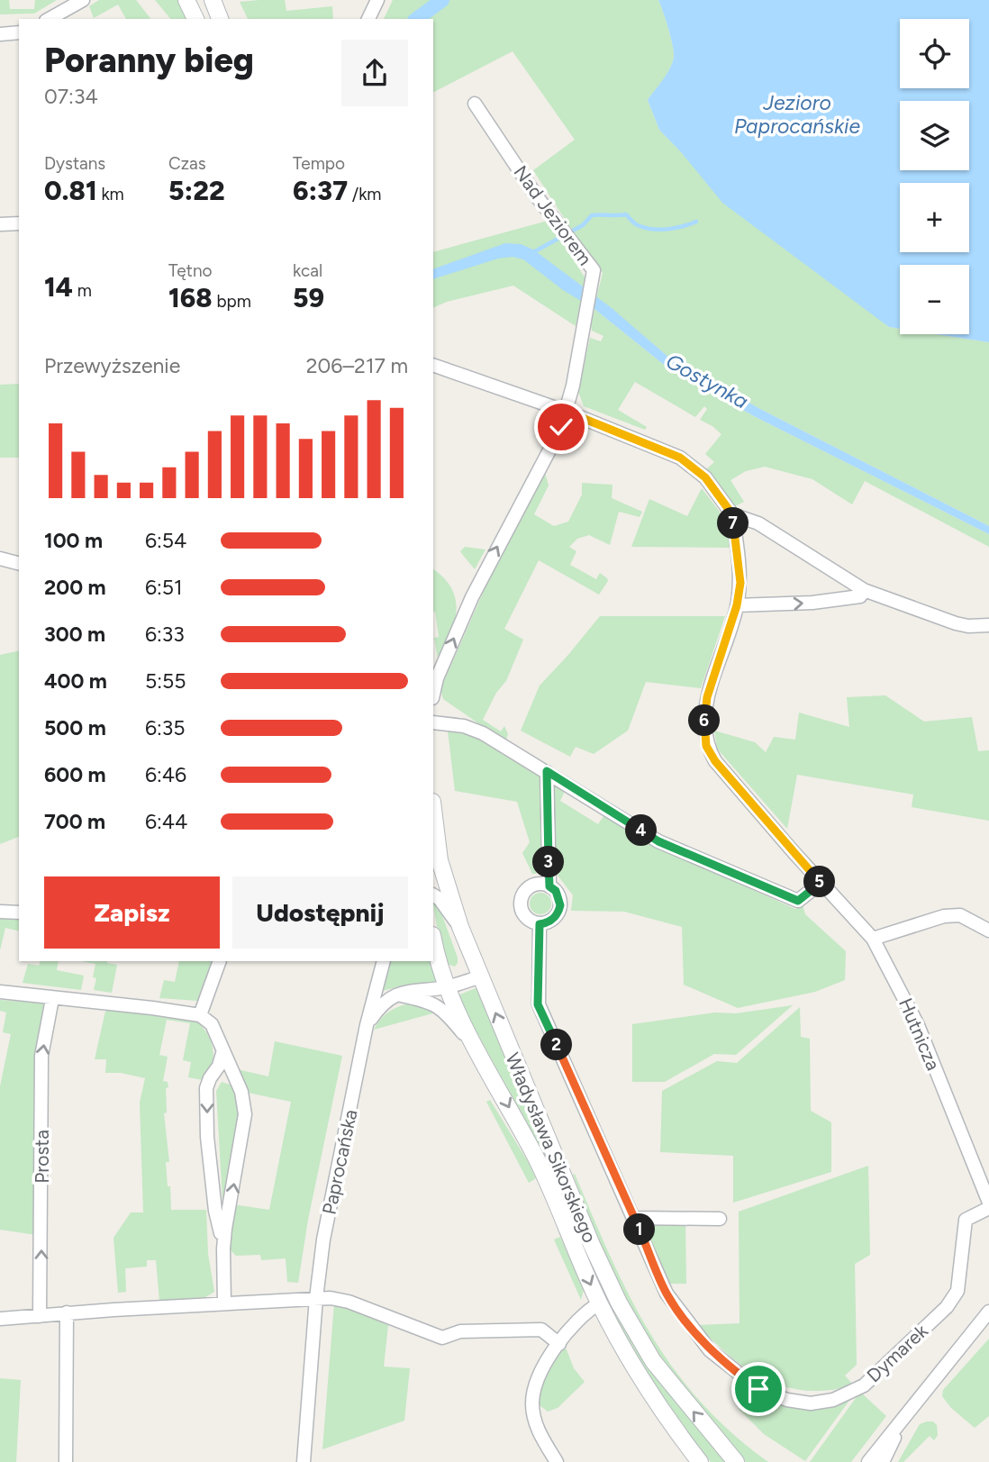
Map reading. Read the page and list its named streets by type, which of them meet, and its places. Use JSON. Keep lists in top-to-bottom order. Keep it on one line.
{"streets":{"street":["Nad Jeziorem","Hutnicza","Władysława Sikorskiego","Prosta","Paprocańska","Dymarek"]},"one_way":["Nad Jeziorem","Prosta"],"water":["Jezioro Paprocańskie","Gostynka"],"page":{"map_buttons":["+","−"],"heading":["Poranny bieg","07:34"],"stats":[["Dystans","0.81 km"],["Czas","5:22"],["Tempo","6:37 /km"],["14 m"],["Tętno","168 bpm"],["kcal","59"]],"chart":["Przewyższenie","206–217 m"],"pins":["7","6","4","3","5","2","1"],"list":[{"name":"100 m","note":"6:54"},{"name":"200 m","note":"6:51"},{"name":"300 m","note":"6:33"},{"name":"400 m","note":"5:55"},{"name":"500 m","note":"6:35"},{"name":"600 m","note":"6:46"},{"name":"700 m","note":"6:44"}],"buttons":["Zapisz","Udostępnij"]}}
